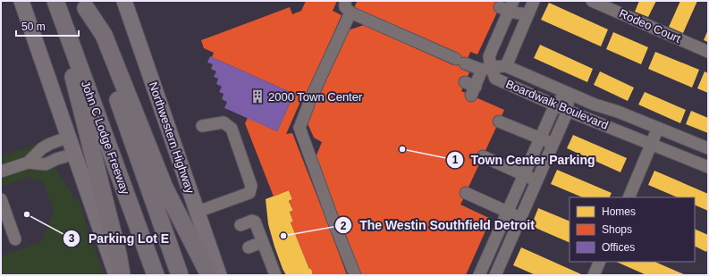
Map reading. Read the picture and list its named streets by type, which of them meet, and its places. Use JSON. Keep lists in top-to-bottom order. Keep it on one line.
{"streets":{"highway":["John C Lodge Freeway"],"main road":["Northwestern Highway"],"street":["Rodeo Court","Boardwalk Boulevard"]},"places":{"building":["2000 Town Center"],"other":["Town Center Parking","Parking Lot E","The Westin Southfield Detroit"]},"legend":["Homes","Shops","Offices"],"scale_bar":"50 m"}
